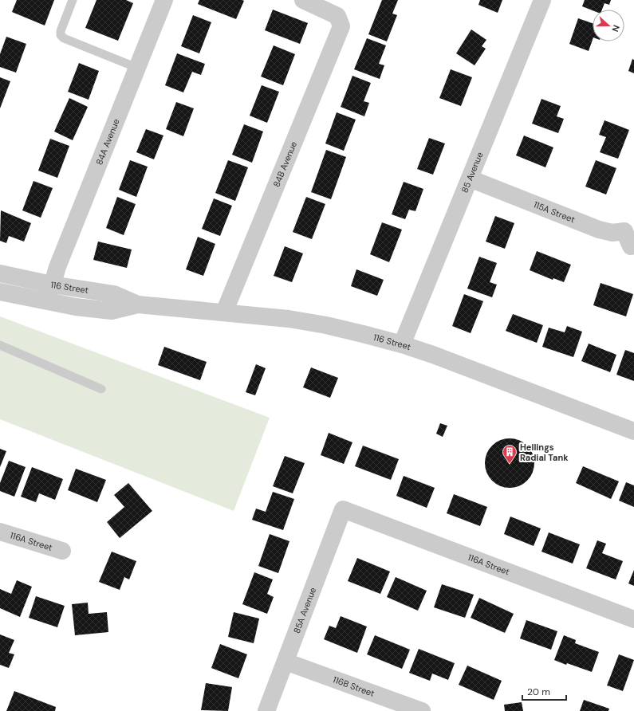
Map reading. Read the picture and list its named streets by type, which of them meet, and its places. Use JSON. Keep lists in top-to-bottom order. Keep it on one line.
{"streets":{"street":["84A Avenue","84B Avenue","85 Avenue","115A Street","116 Street","116A Street","85A Avenue","116B Street"]},"crossings":[["84A Avenue","116 Street"],["84B Avenue","116 Street"],["85 Avenue","115A Street"],["85 Avenue","116 Street"],["116A Street","85A Avenue"],["85A Avenue","116B Street"]],"places":{"building":["Hellings Radial Tank"]},"scale_bar":"20 m","north":"right"}
